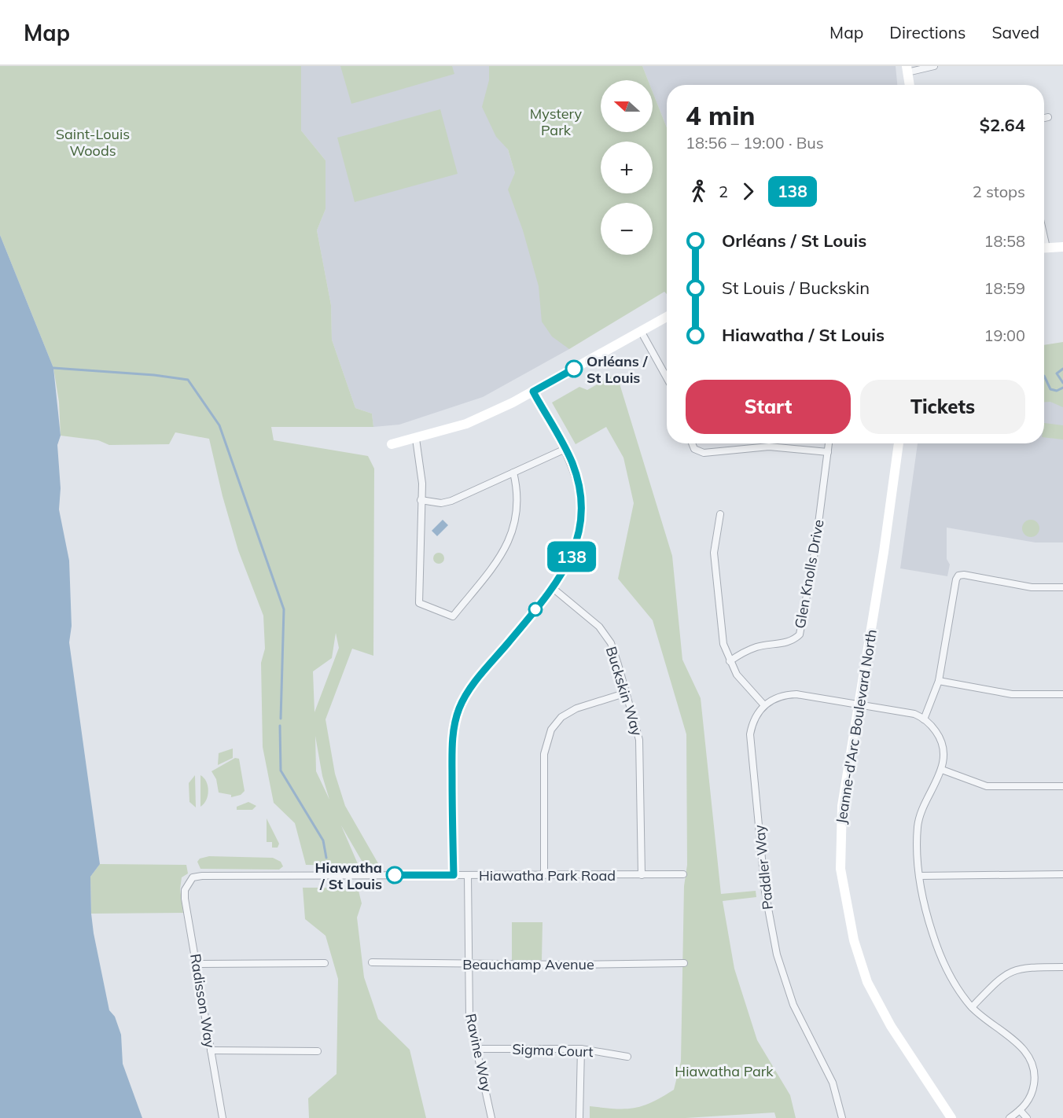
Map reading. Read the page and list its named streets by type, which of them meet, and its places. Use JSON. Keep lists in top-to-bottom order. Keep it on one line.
{"streets":{"main road":["Jeanne-d'Arc Boulevard North"],"street":["Glen Knolls Drive","Buckskin Way","Paddler Way","Hiawatha Park Road","Beauchamp Avenue","Radisson Way","Sigma Court","Ravine Way"]},"crossings":[["Buckskin Way","Hiawatha Park Road"],["Hiawatha Park Road","Radisson Way"],["Hiawatha Park Road","Ravine Way"],["Beauchamp Avenue","Ravine Way"],["Sigma Court","Ravine Way"]],"parks":["Mystery Park","Saint-Louis Woods","Hiawatha Park"],"places":["Orléans / St Louis","Hiawatha / St Louis"],"lines":["bus line 138"],"north":"left","page":{"header":"Map","nav":["Map","Directions","Saved"],"on_map":"138","map_buttons":["+","−"],"heading":["4 min","18:56 – 19:00 · Bus","$2.64"],"legs":["2","138","2 stops"],"list":[{"name":"Orléans / St Louis","value":"18:58"},{"name":"St Louis / Buckskin","value":"18:59"},{"name":"Hiawatha / St Louis","value":"19:00"}],"buttons":["Start","Tickets"]}}
